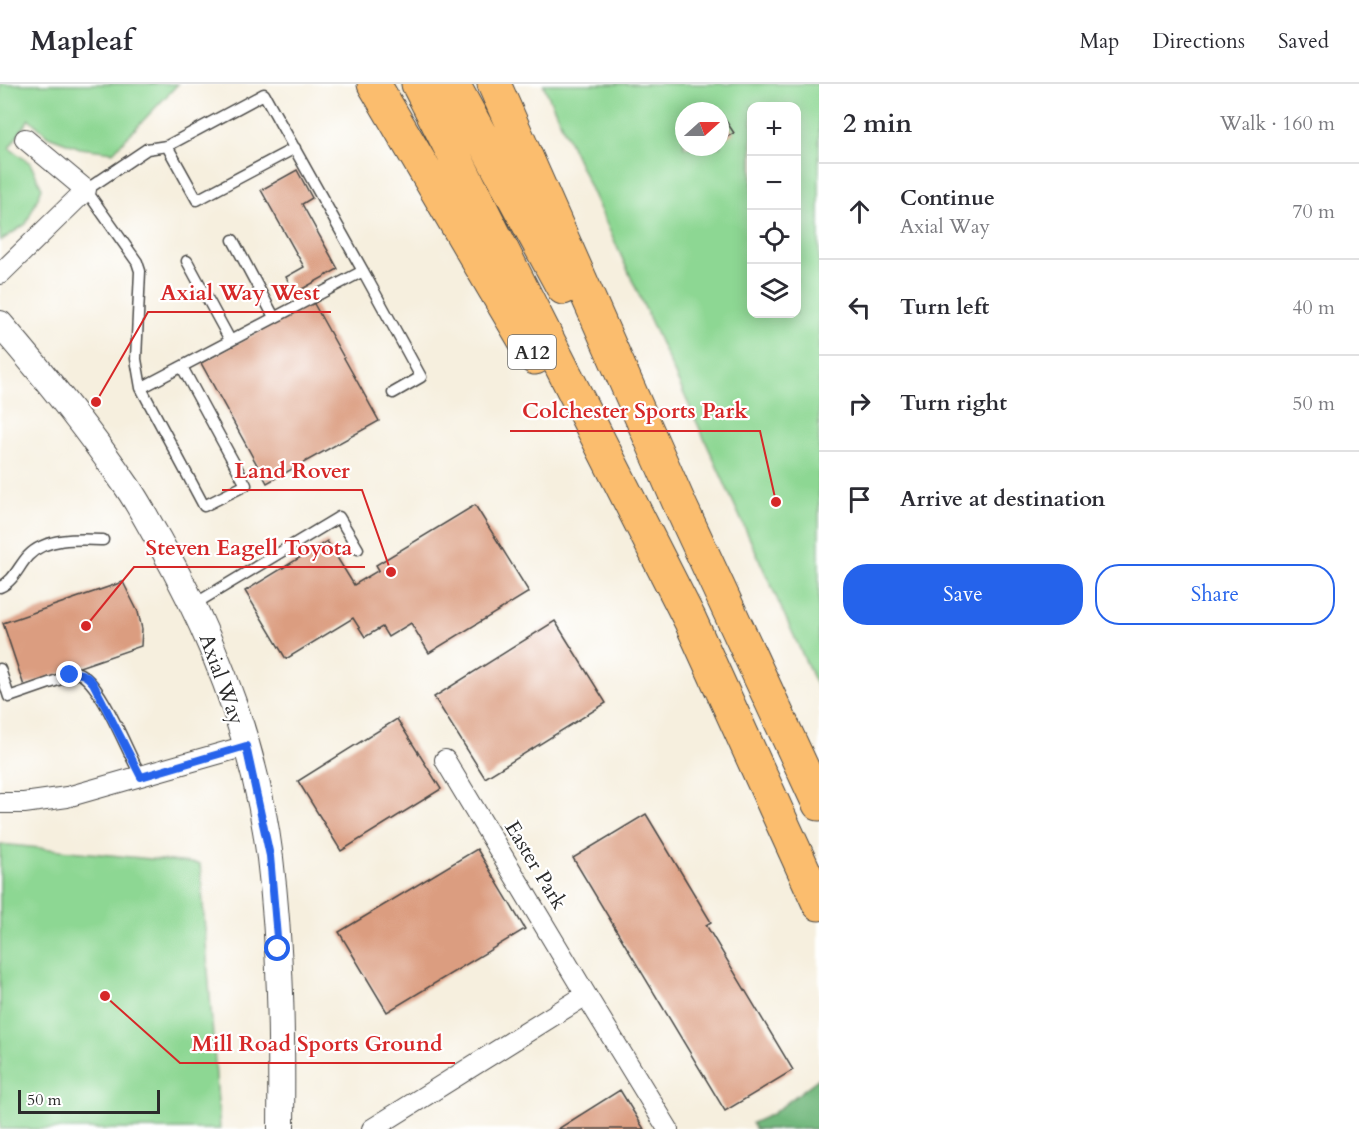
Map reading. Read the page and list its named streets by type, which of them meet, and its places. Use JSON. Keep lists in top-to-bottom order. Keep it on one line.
{"streets":{"highway":["A12"],"street":["Axial Way","Easter Park"]},"places":["Axial Way West","Colchester Sports Park","Land Rover","Steven Eagell Toyota","Mill Road Sports Ground"],"scale_bar":"50 m","north":"right","page":{"header":"Mapleaf","nav":["Map","Directions","Saved"],"heading":["2 min","Walk · 160 m"],"map_buttons":["+","−"],"list":[["Continue","Axial Way","70 m"],["Turn left","40 m"],["Turn right","50 m"],"Arrive at destination"],"buttons":["Save","Share"],"scale":"50 m"}}
